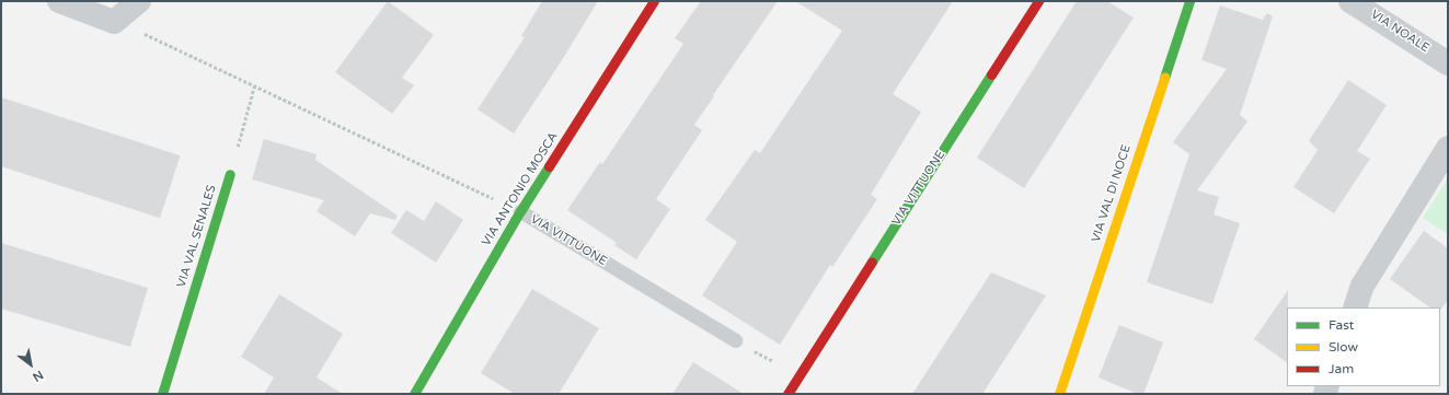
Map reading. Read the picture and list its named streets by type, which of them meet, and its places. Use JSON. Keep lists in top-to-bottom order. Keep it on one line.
{"streets":{"street":["VIA NOALE","VIA VITTUONE","VIA ANTONIO MOSCA","VIA VAL DI NOCE","VIA VAL SENALES"]},"crossings":[["VIA VITTUONE","VIA ANTONIO MOSCA"]],"legend":["Fast","Slow","Jam"],"north":"bottom right"}
